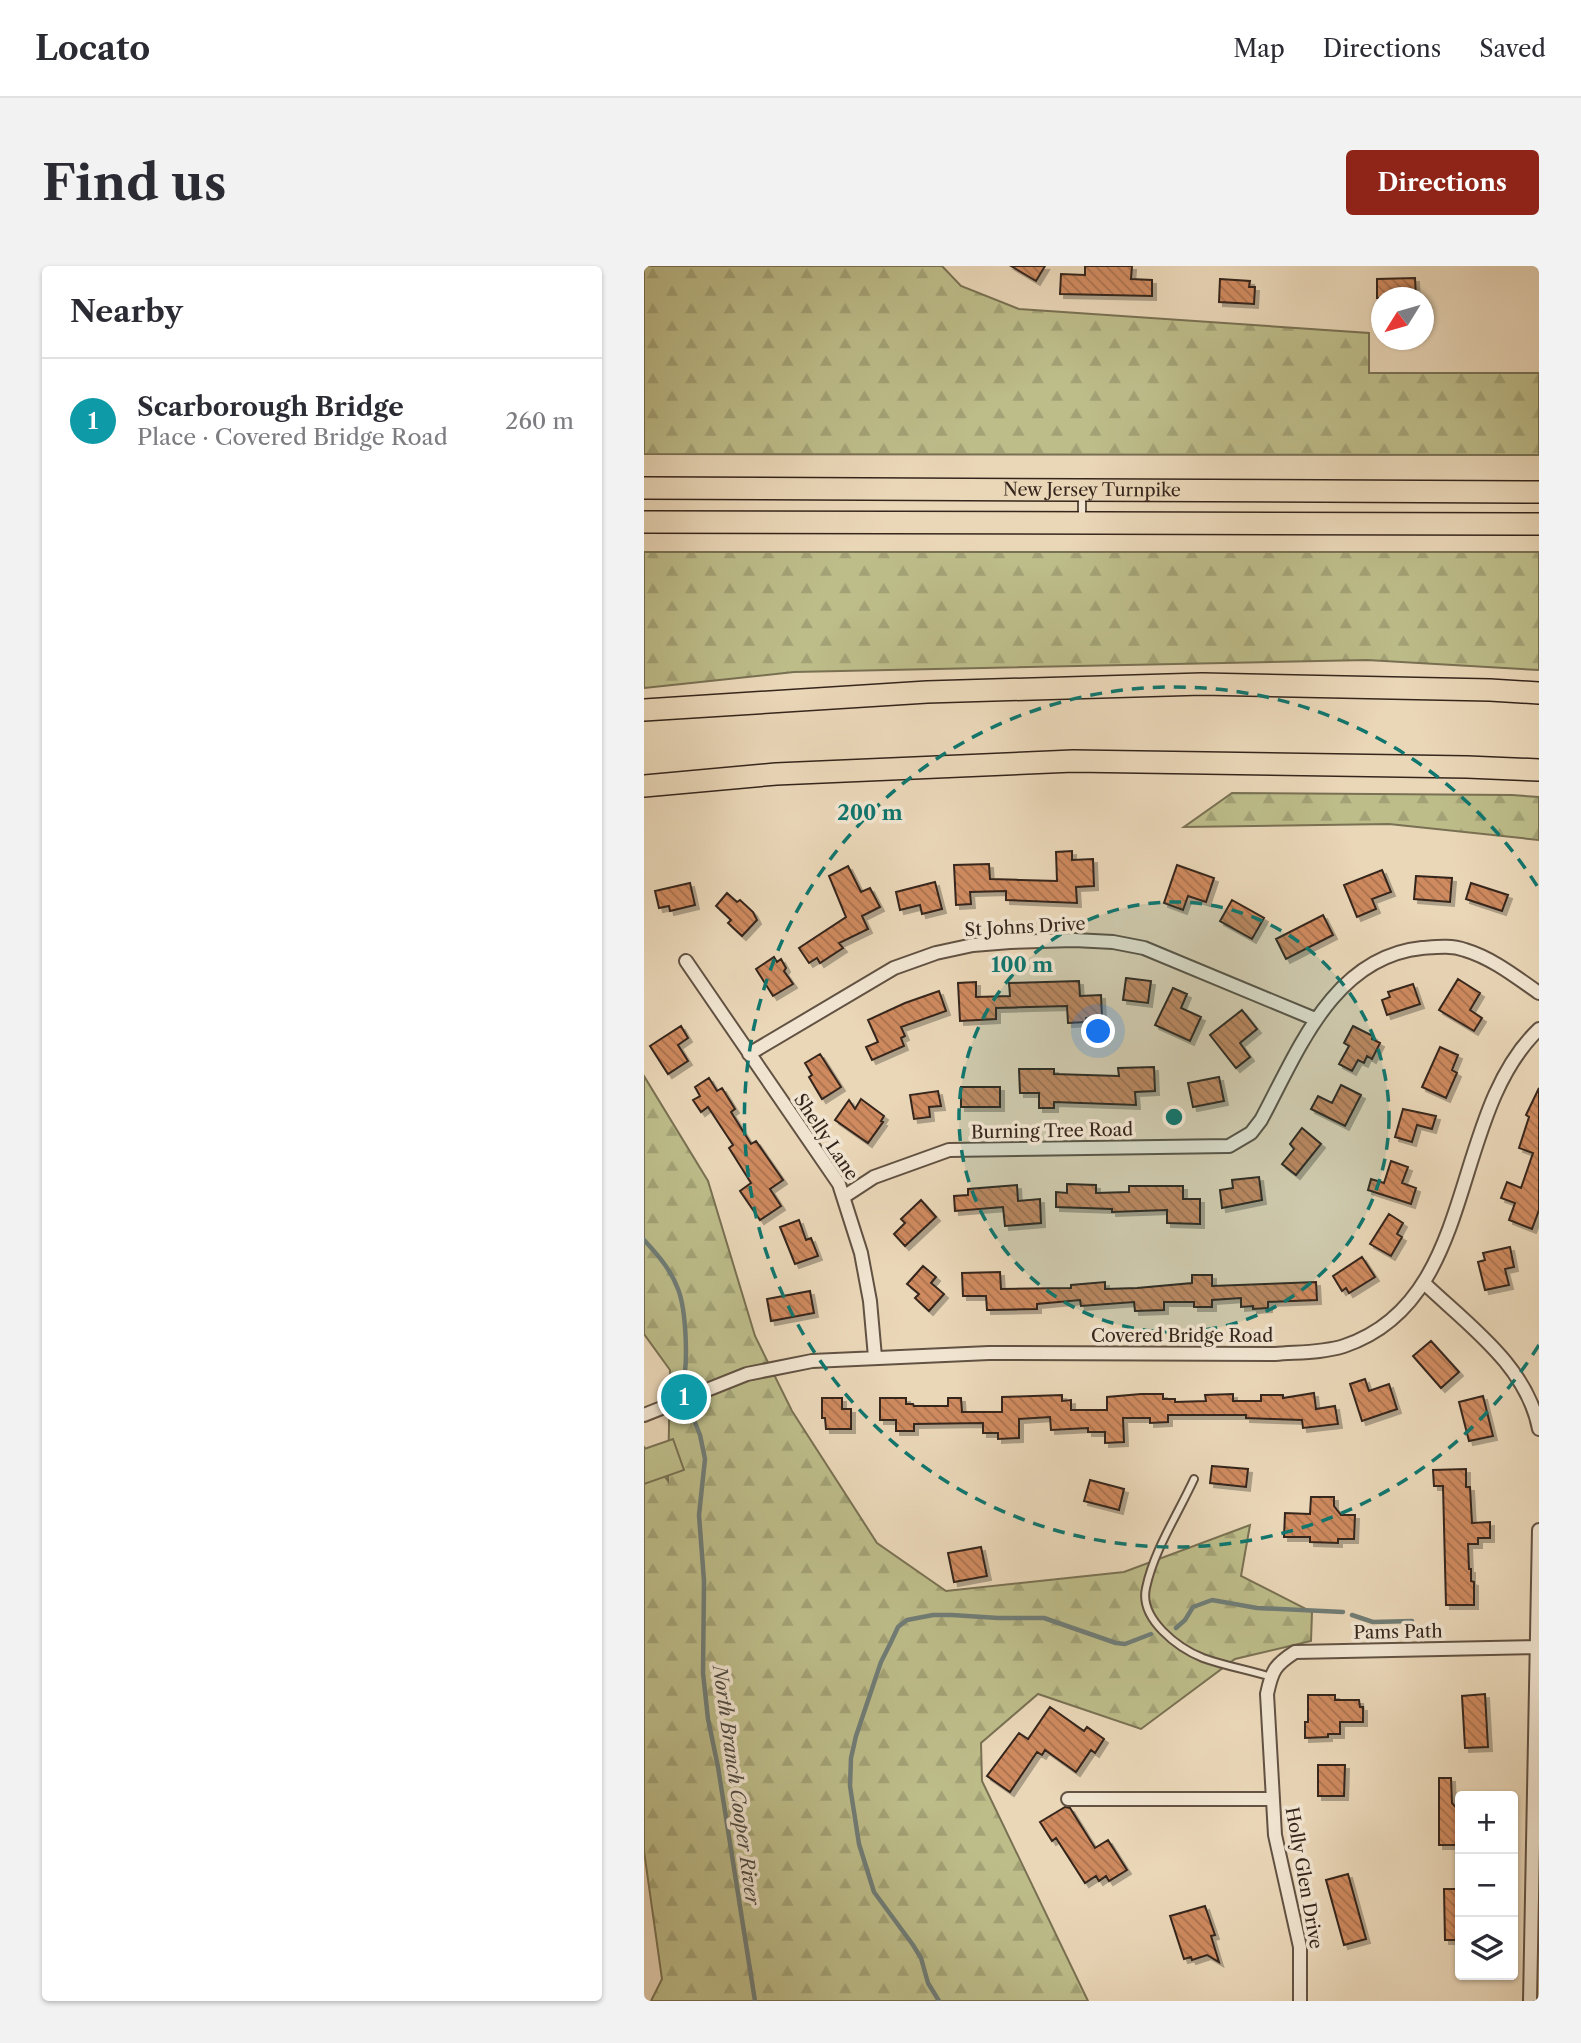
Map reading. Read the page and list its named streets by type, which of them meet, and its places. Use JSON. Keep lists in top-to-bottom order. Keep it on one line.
{"streets":{"highway":["New Jersey Turnpike"],"street":["St Johns Drive","Burning Tree Road","Shelly Lane","Covered Bridge Road","Pams Path","Holly Glen Drive"]},"crossings":[["St Johns Drive","Burning Tree Road"],["St Johns Drive","Shelly Lane"],["Burning Tree Road","Shelly Lane"],["Shelly Lane","Covered Bridge Road"],["Pams Path","Holly Glen Drive"]],"water":["North Branch Cooper River"],"north":"bottom left","page":{"header":"Locato","nav":["Map","Directions","Saved"],"buttons":"Directions","title":"Find us","heading":"Nearby","list":[{"mark":"1","name":"Scarborough Bridge","note":"Place · Covered Bridge Road","value":"260 m"}],"pins":"1","map_buttons":["+","−"]},"rings":["200 m","100 m"]}
